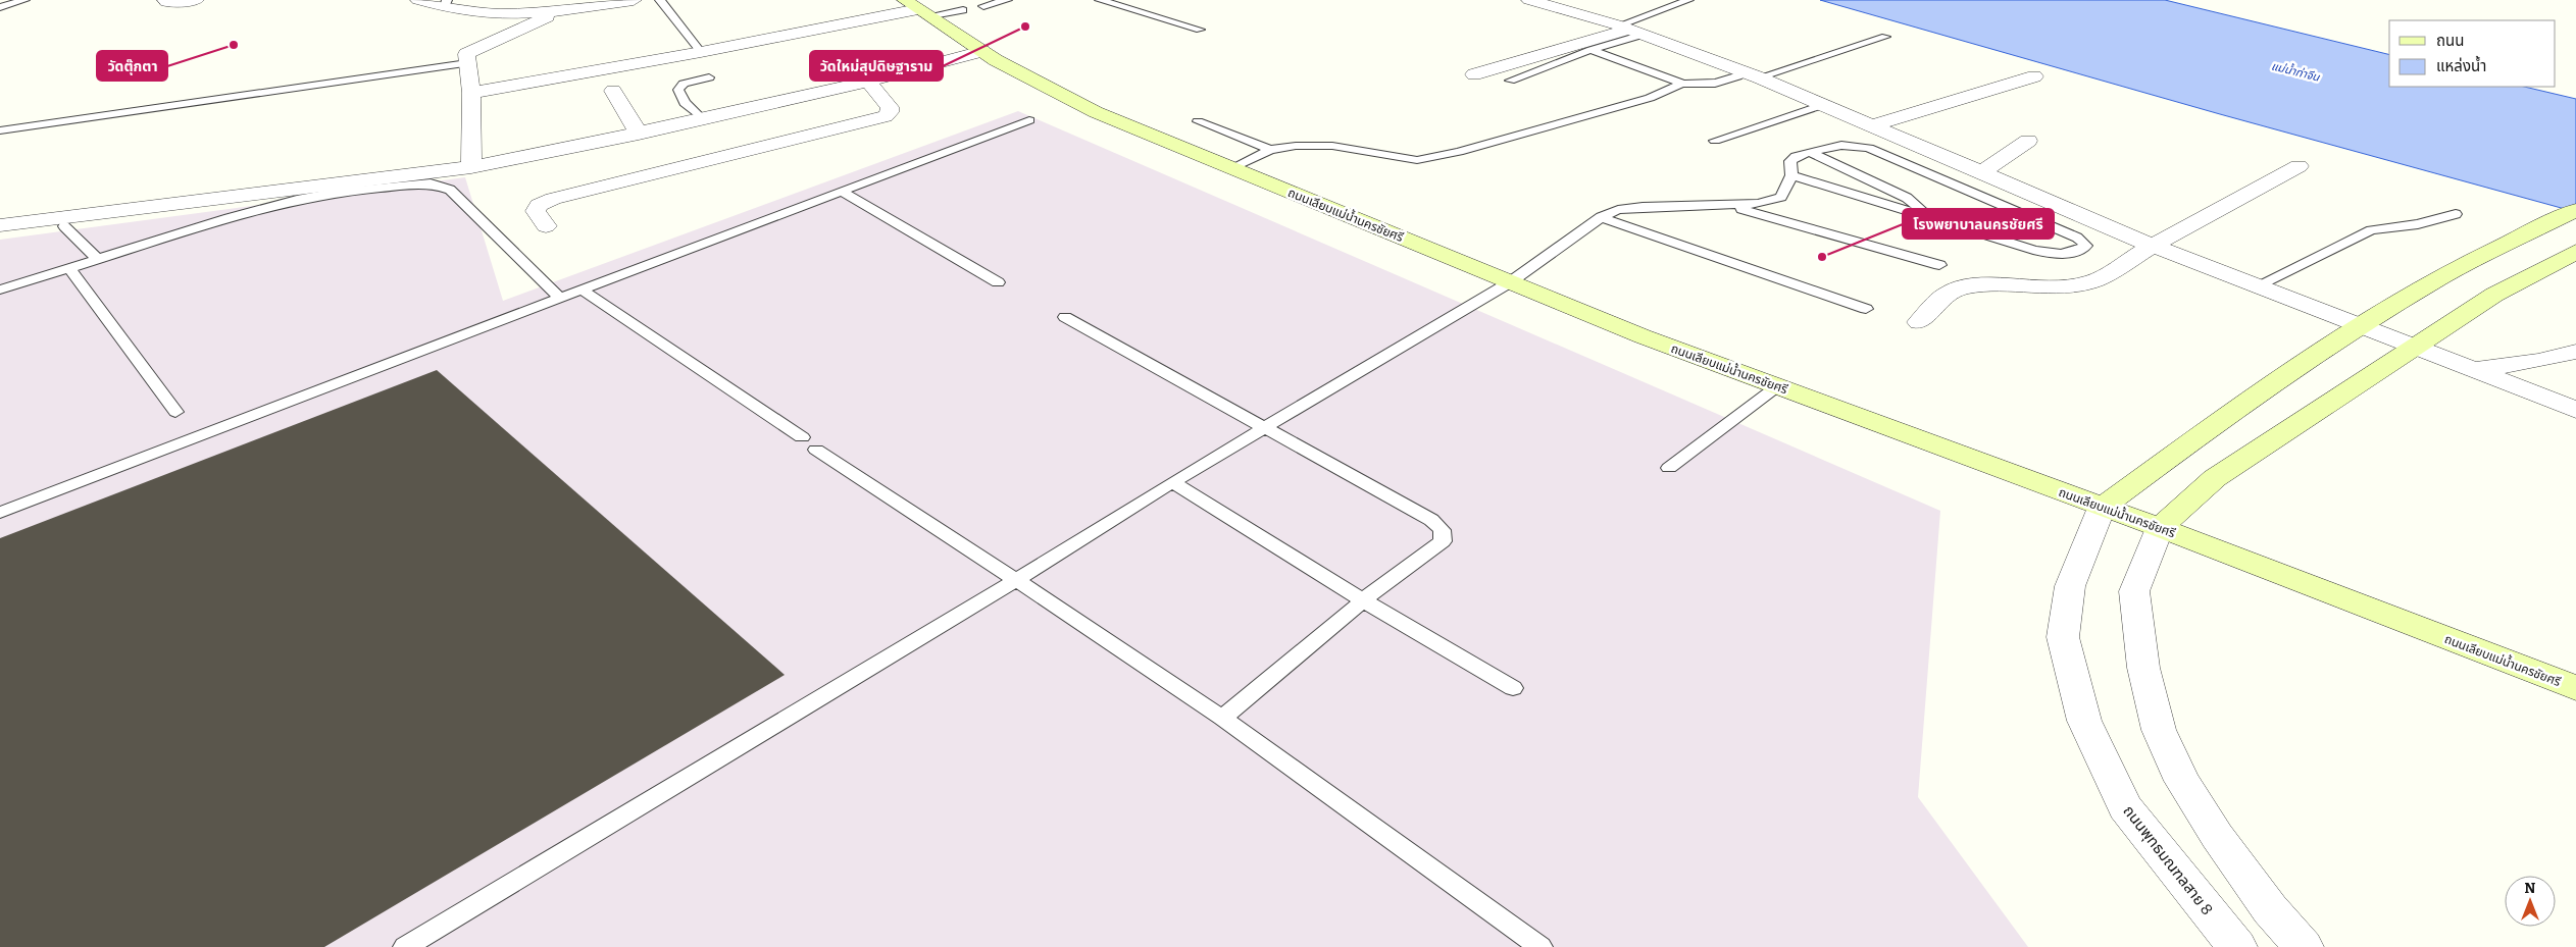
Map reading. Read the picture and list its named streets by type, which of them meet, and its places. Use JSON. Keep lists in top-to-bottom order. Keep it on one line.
{"streets":{"main road":["ถนนเลียบแม่น้ำนครชัยศรี"],"street":["ถนนพุทธมณฑลสาย 8"]},"crossings":[["ถนนเลียบแม่น้ำนครชัยศรี","ถนนพุทธมณฑลสาย 8"]],"water":["แม่น้ำท่าจีน"],"places":["วัดใหม่สุปดิษฐาราม","วัดตุ๊กตา","โรงพยาบาลนครชัยศรี"],"legend":["ถนน","แหล่งน้ำ"],"north":"top"}
